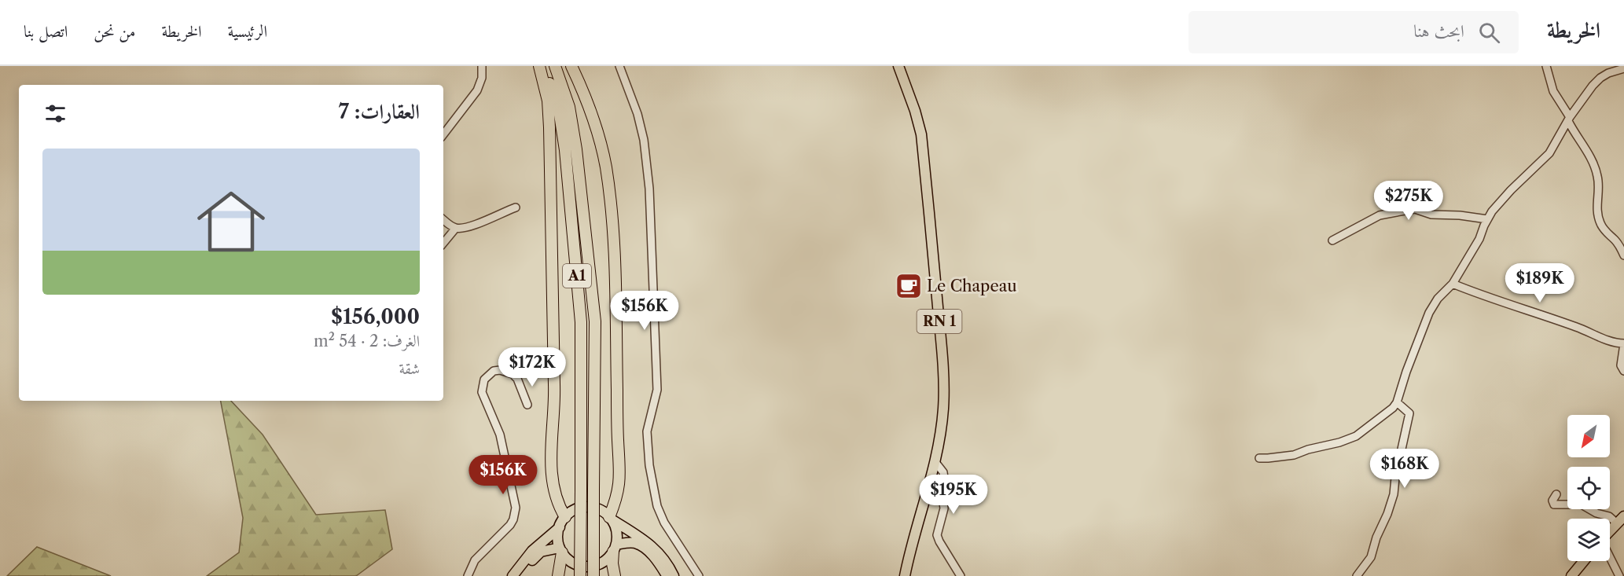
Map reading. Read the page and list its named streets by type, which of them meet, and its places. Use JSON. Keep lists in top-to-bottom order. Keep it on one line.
{"streets":{"highway":["A1"],"main road":["RN 1"]},"places":{"cafe":["Le Chapeau"]},"north":"bottom left","page":{"header":"الخريطة","search":"ابحث هنا","nav":["الرئيسية","الخريطة","من نحن","اتصل بنا"],"heading":"العقارات: 7","list":[{"name":"$156,000","note":"الغرف: 2 · 54 m² · شقة"}],"price":["$275K","$189K","$156K","$172K","$168K","$156K","$195K"]}}
